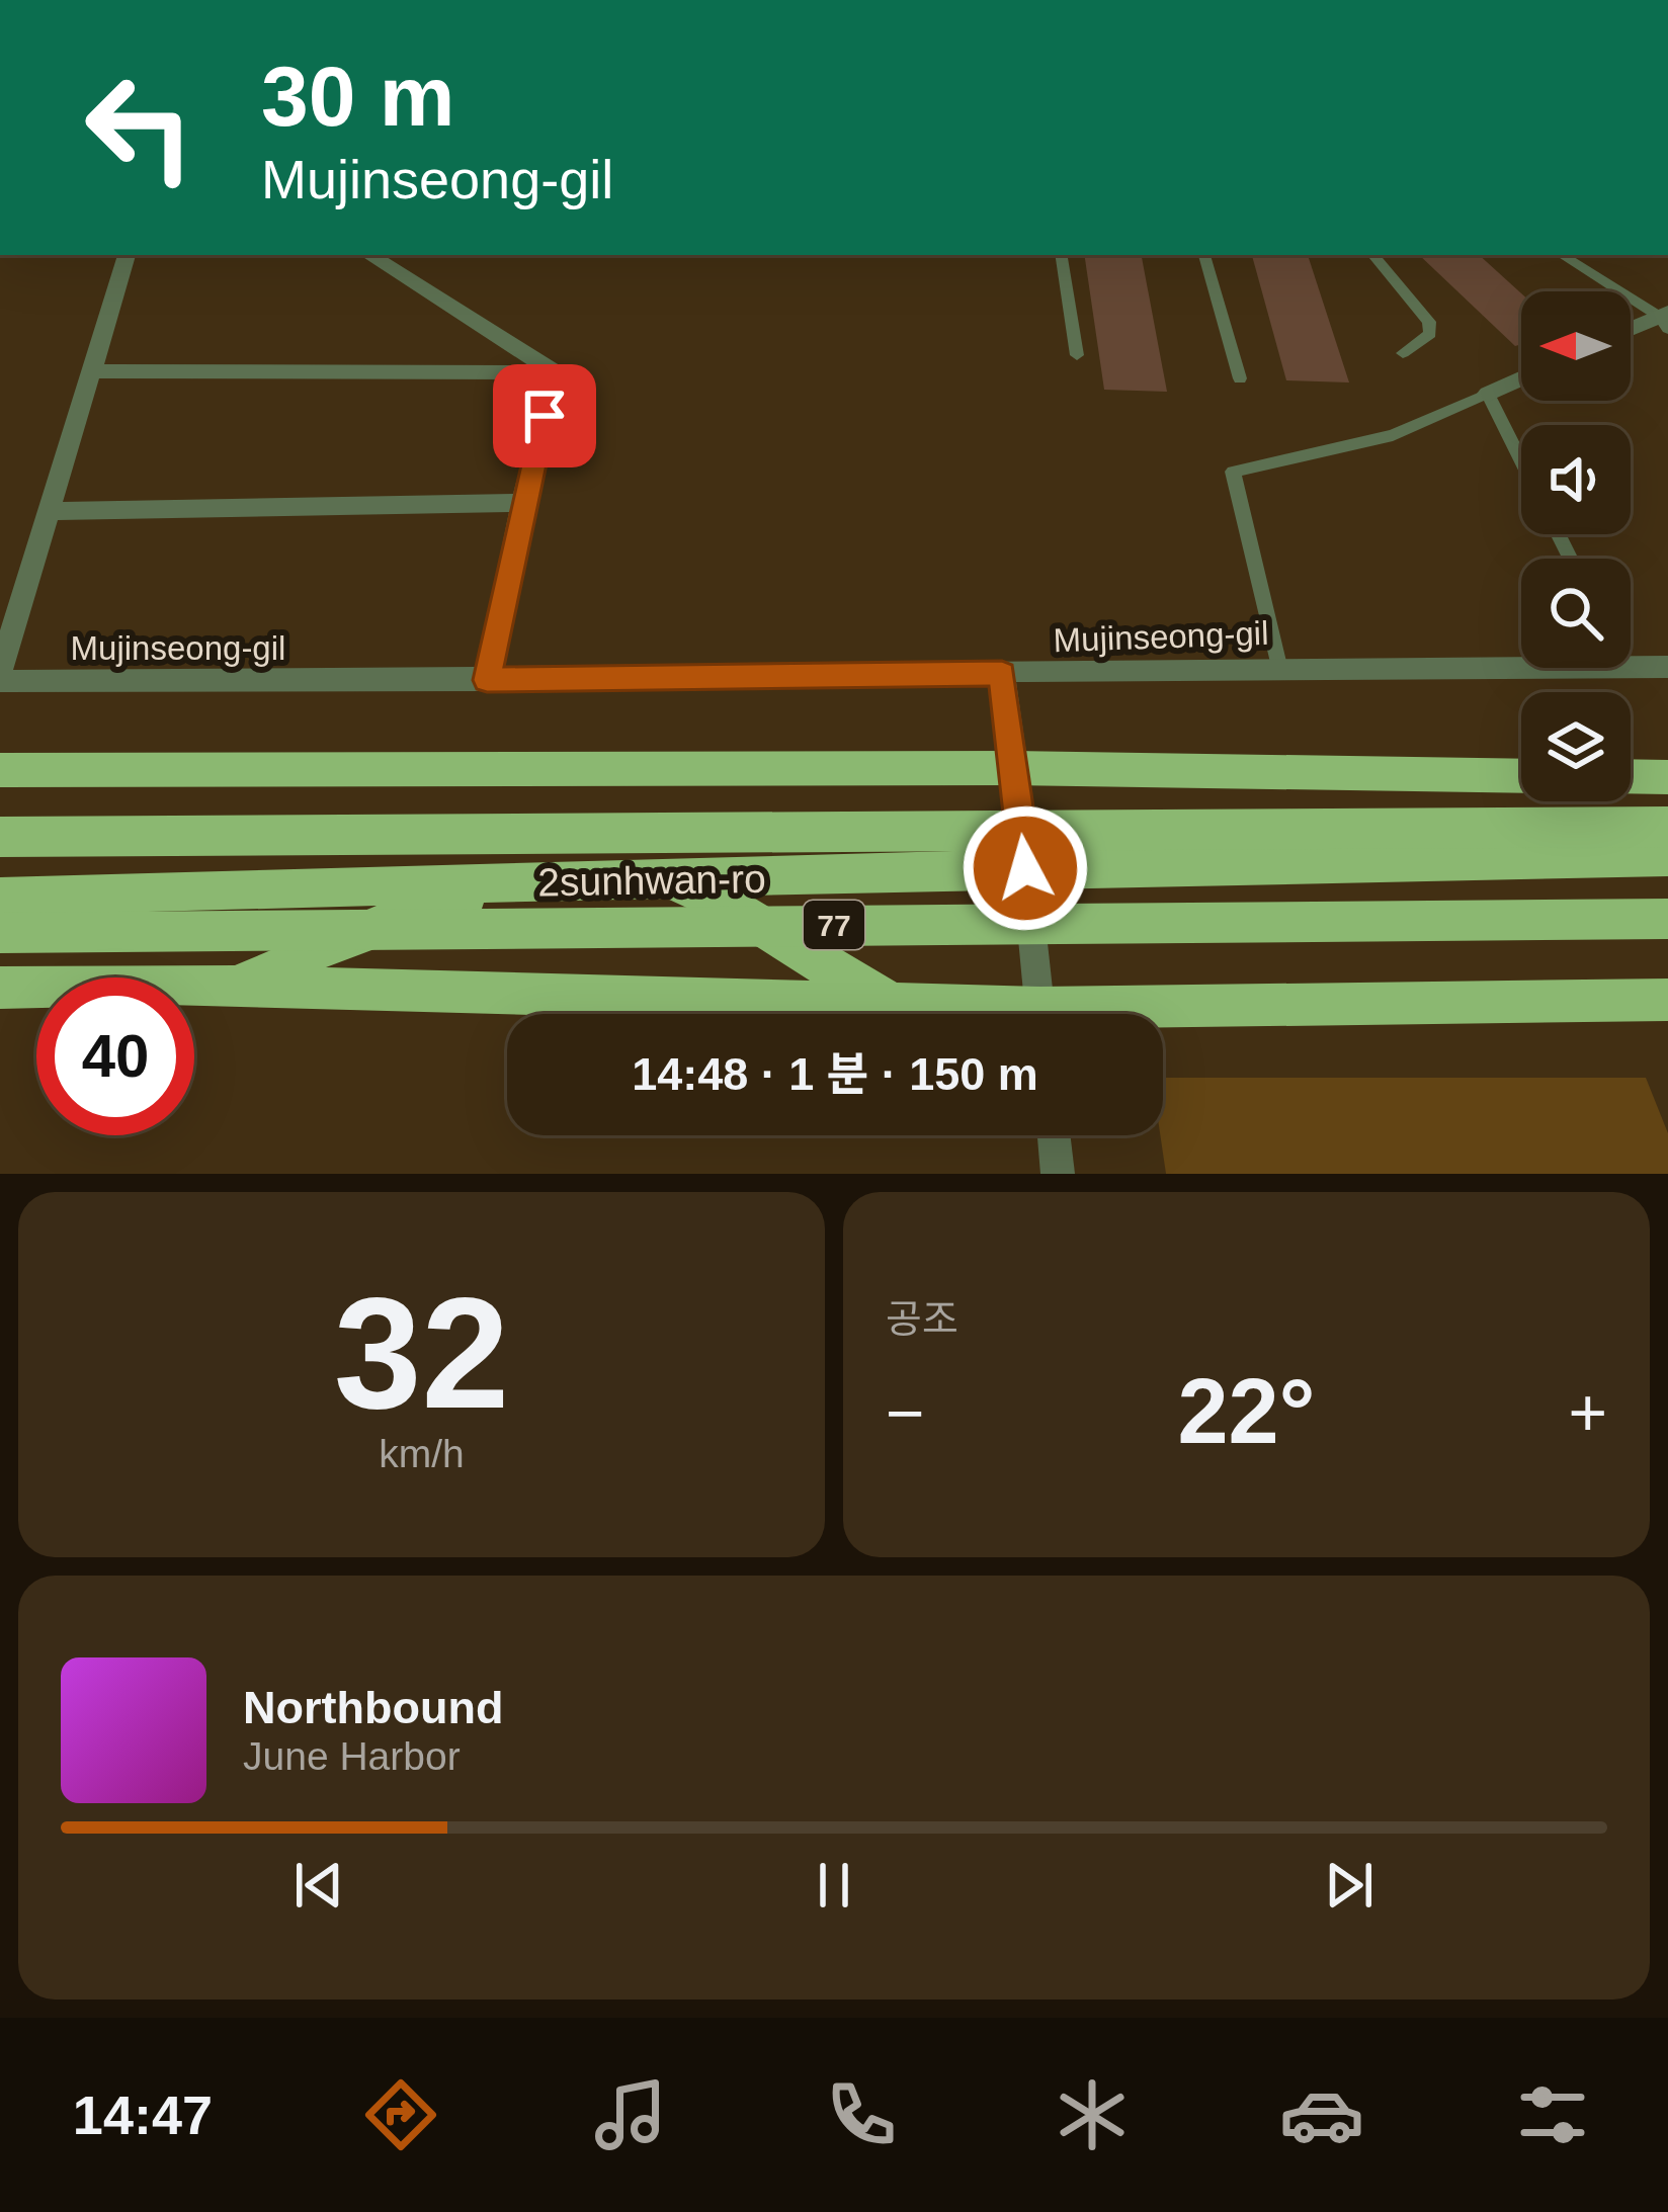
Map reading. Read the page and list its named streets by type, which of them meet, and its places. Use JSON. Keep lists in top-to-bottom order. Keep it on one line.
{"streets":{"highway":["2sunhwan-ro","77"],"street":["Mujinseong-gil"]},"north":"left","page":{"turn":["30 m","Mujinseong-gil"],"limit":"40","trip":"14:48 · 1 분 · 150 m","tile":[["32","km/h"],"공조"],"heat":["−","22°","+"],"song":["Northbound","June Harbor"],"tabs":"14:47"}}
